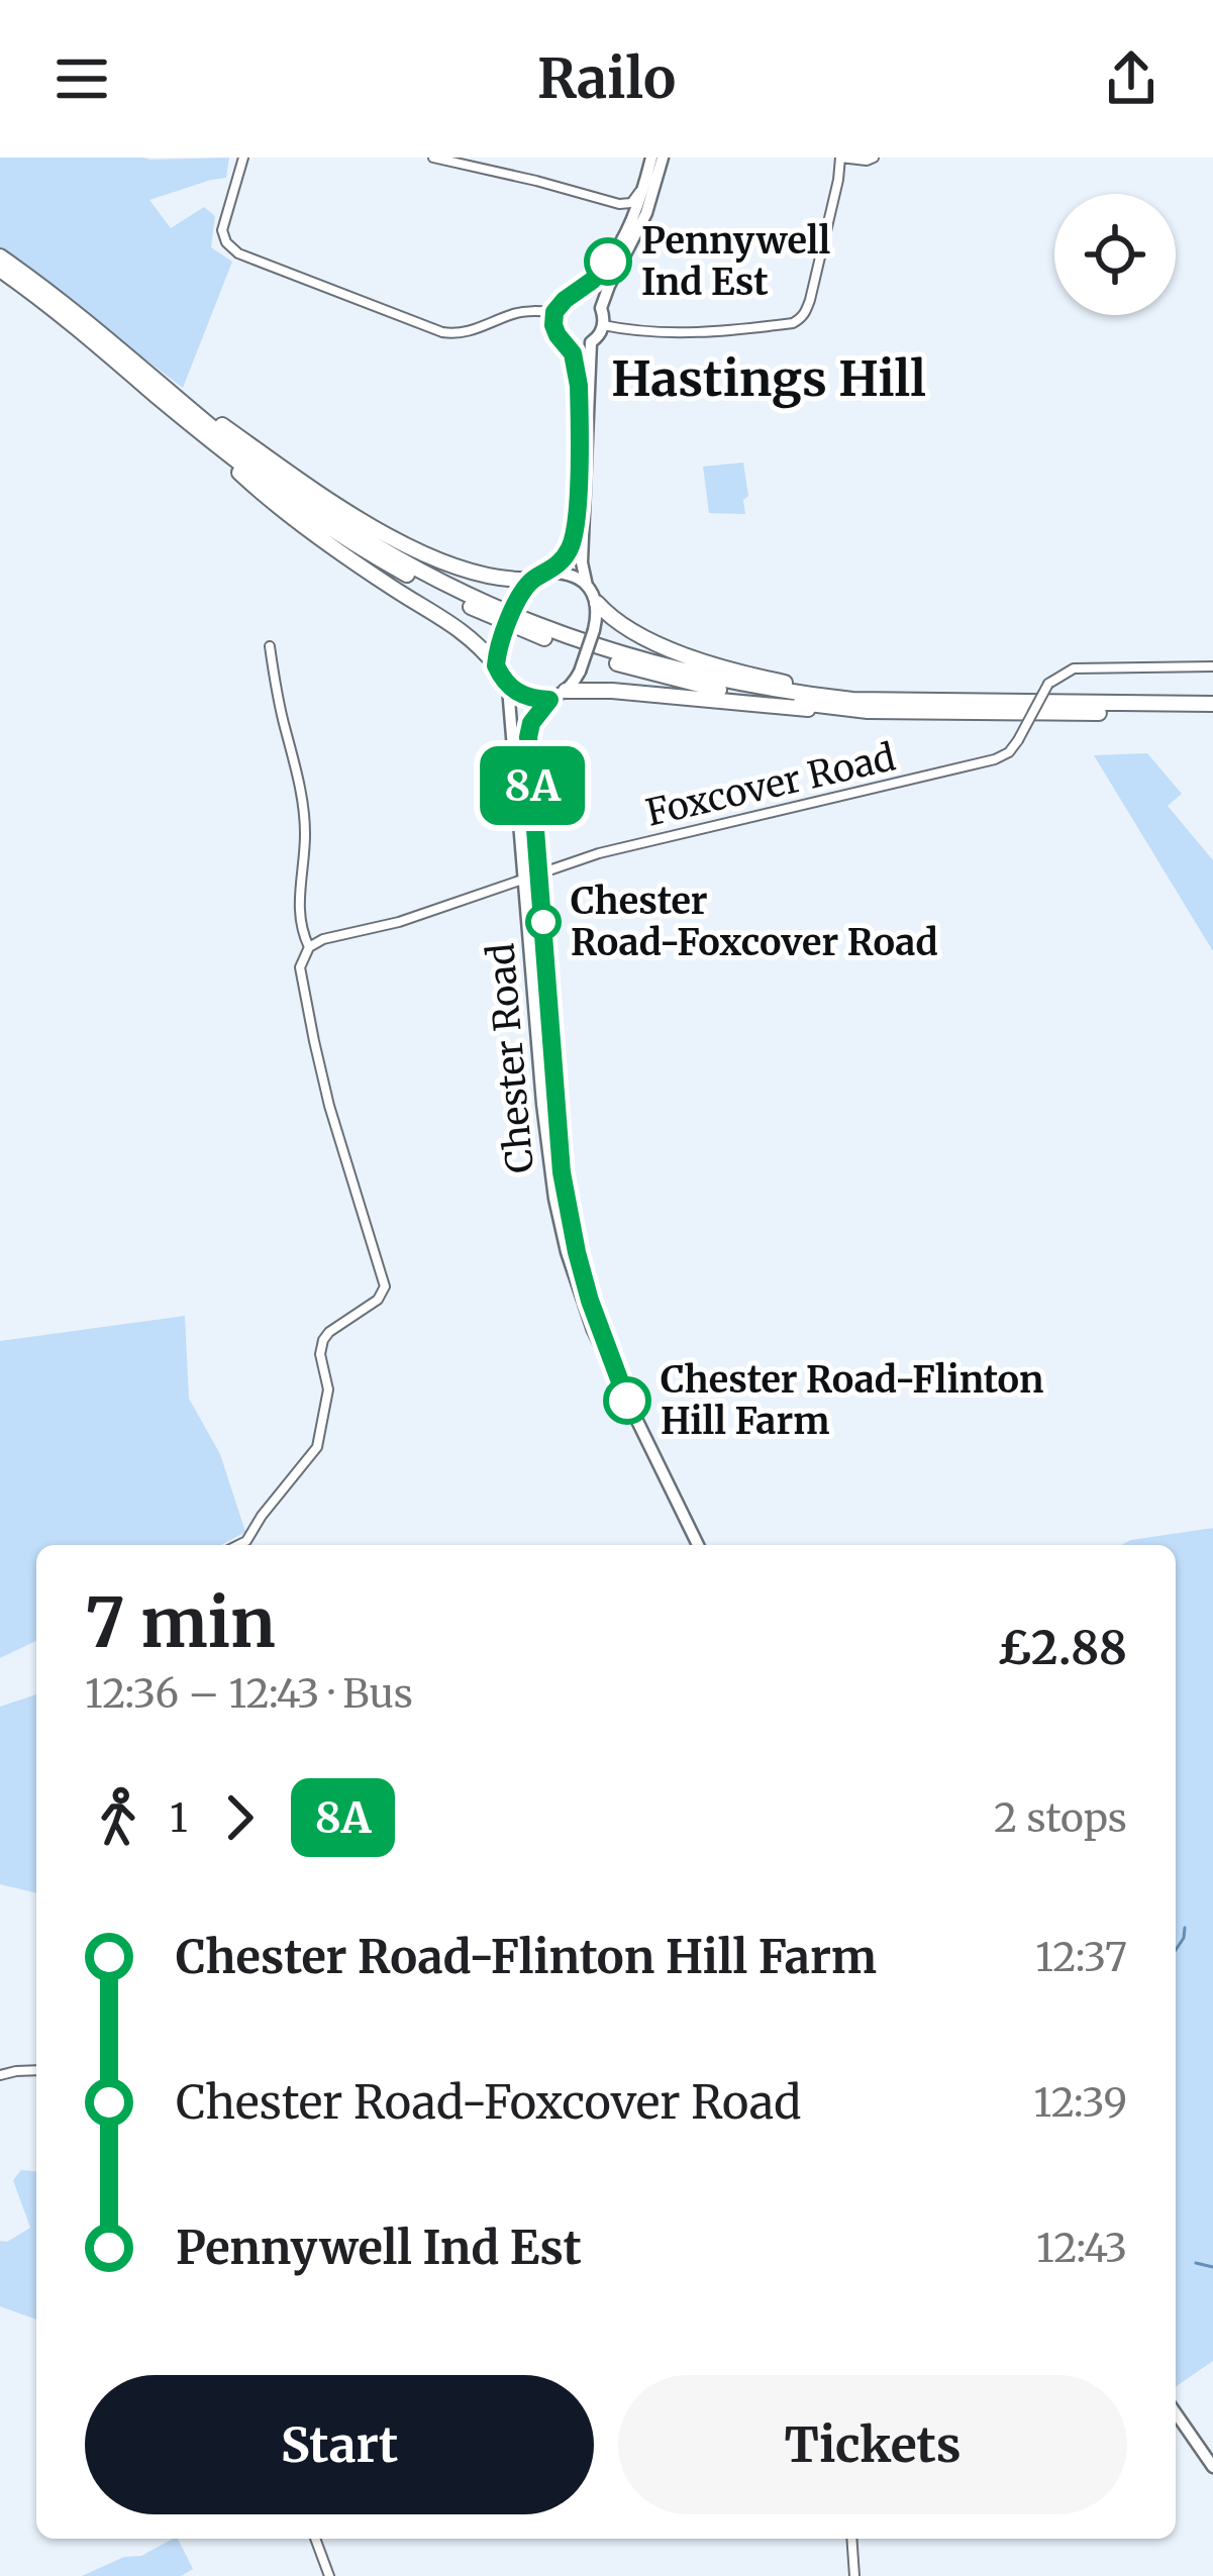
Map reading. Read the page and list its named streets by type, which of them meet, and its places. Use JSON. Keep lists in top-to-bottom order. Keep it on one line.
{"streets":{"main road":["Chester Road"],"street":["Foxcover Road"]},"crossings":[["Foxcover Road","Chester Road"]],"districts":["Hastings Hill"],"places":["Pennywell Ind Est","Chester Road-Foxcover Road","Chester Road-Flinton Hill Farm"],"lines":["bus line 8A"],"page":{"header":"Railo","on_map":"8A","heading":["7 min","12:36 – 12:43 · Bus","£2.88"],"legs":["1","8A","2 stops"],"list":[{"name":"Chester Road-Flinton Hill Farm","value":"12:37"},{"name":"Chester Road-Foxcover Road","value":"12:39"},{"name":"Pennywell Ind Est","value":"12:43"}],"buttons":["Start","Tickets"]}}
